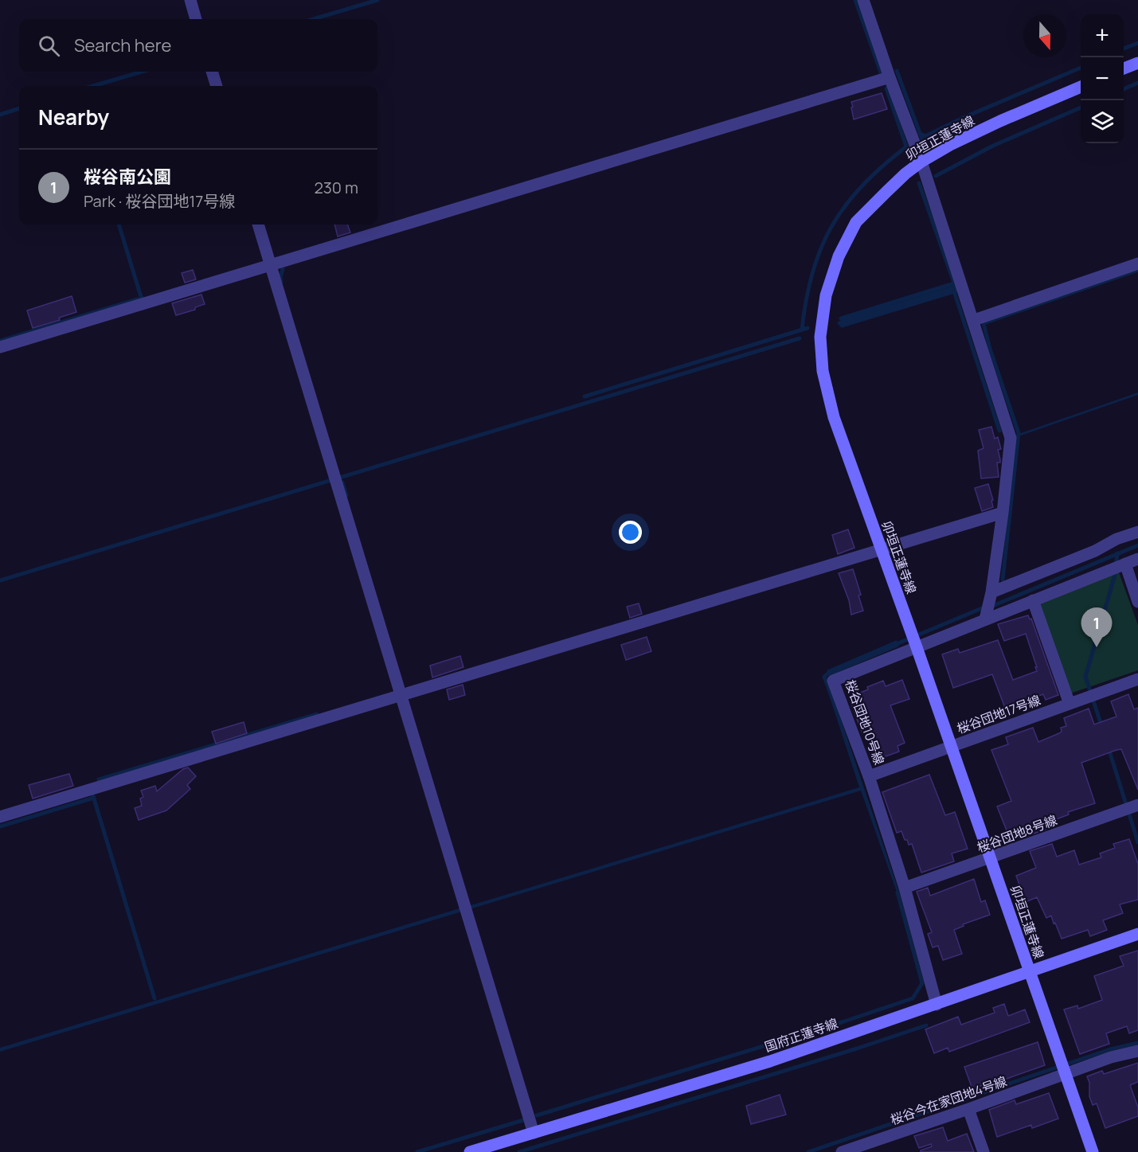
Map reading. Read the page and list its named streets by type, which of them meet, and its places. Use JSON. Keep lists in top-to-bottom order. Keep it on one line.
{"streets":{"main road":["卯垣正蓮寺線","国府正蓮寺線"],"street":["桜谷団地17号線","桜谷団地10号線","桜谷団地8号線","桜谷今在家団地4号線"]},"crossings":[["卯垣正蓮寺線","桜谷団地17号線"],["卯垣正蓮寺線","桜谷団地10号線"],["卯垣正蓮寺線","桜谷団地8号線"],["卯垣正蓮寺線","国府正蓮寺線"],["卯垣正蓮寺線","桜谷今在家団地4号線"],["桜谷団地17号線","桜谷団地10号線"],["桜谷団地10号線","桜谷団地8号線"],["桜谷団地10号線","国府正蓮寺線"]],"north":"bottom","page":{"map_buttons":["+","−"],"search":"Search here","heading":"Nearby","list":[{"mark":"1","name":"桜谷南公園","note":"Park · 桜谷団地17号線","value":"230 m"}],"pins":"1"}}
